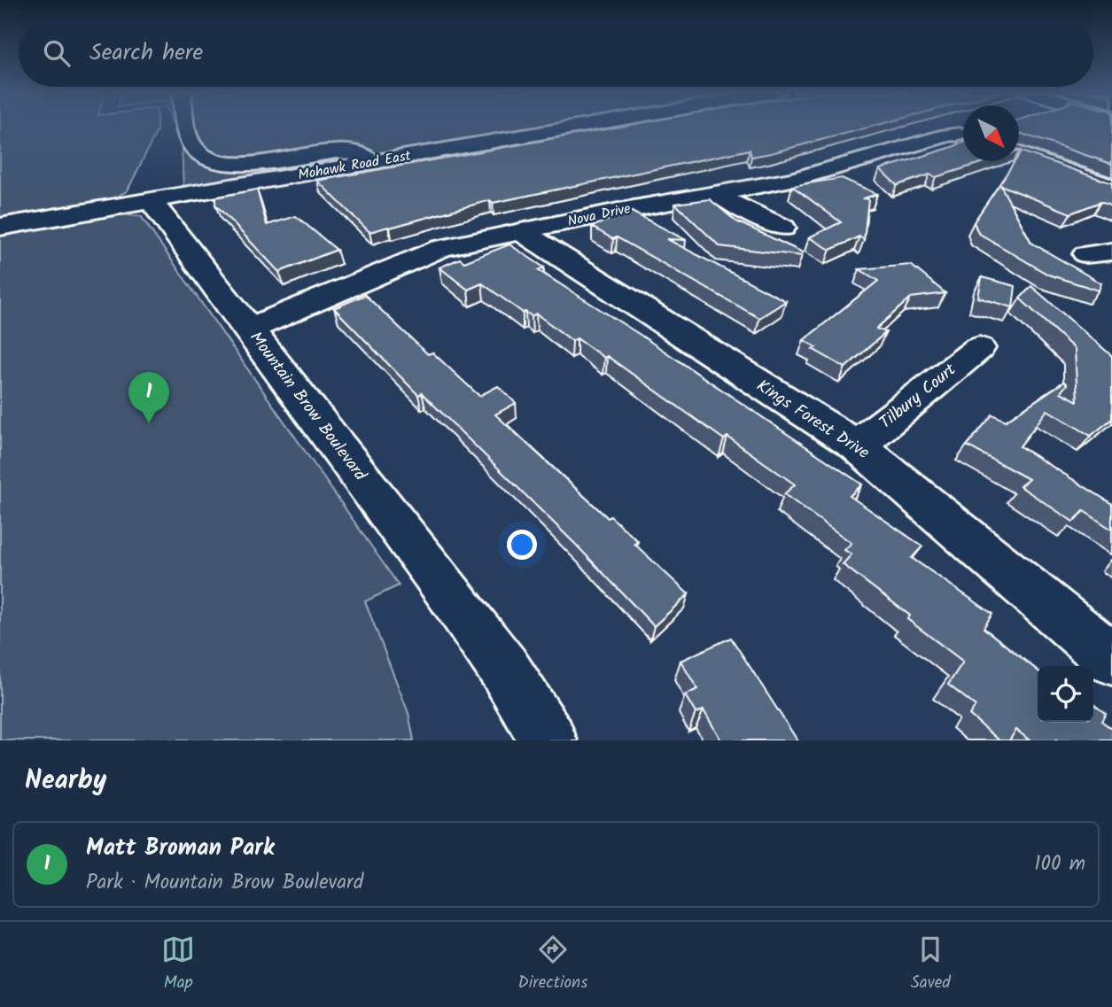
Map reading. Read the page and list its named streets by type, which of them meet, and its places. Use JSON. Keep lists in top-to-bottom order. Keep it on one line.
{"streets":{"street":["Mohawk Road East","Nova Drive","Tilbury Court","Mountain Brow Boulevard","Kings Forest Drive"]},"crossings":[["Mohawk Road East","Mountain Brow Boulevard"],["Nova Drive","Mountain Brow Boulevard"],["Nova Drive","Kings Forest Drive"],["Tilbury Court","Kings Forest Drive"]],"north":"bottom right","page":{"search":"Search here","pins":"1","heading":"Nearby","list":[{"mark":"1","name":"Matt Broman Park","note":"Park · Mountain Brow Boulevard","value":"100 m"}],"nav":["Map","Directions","Saved"]}}
